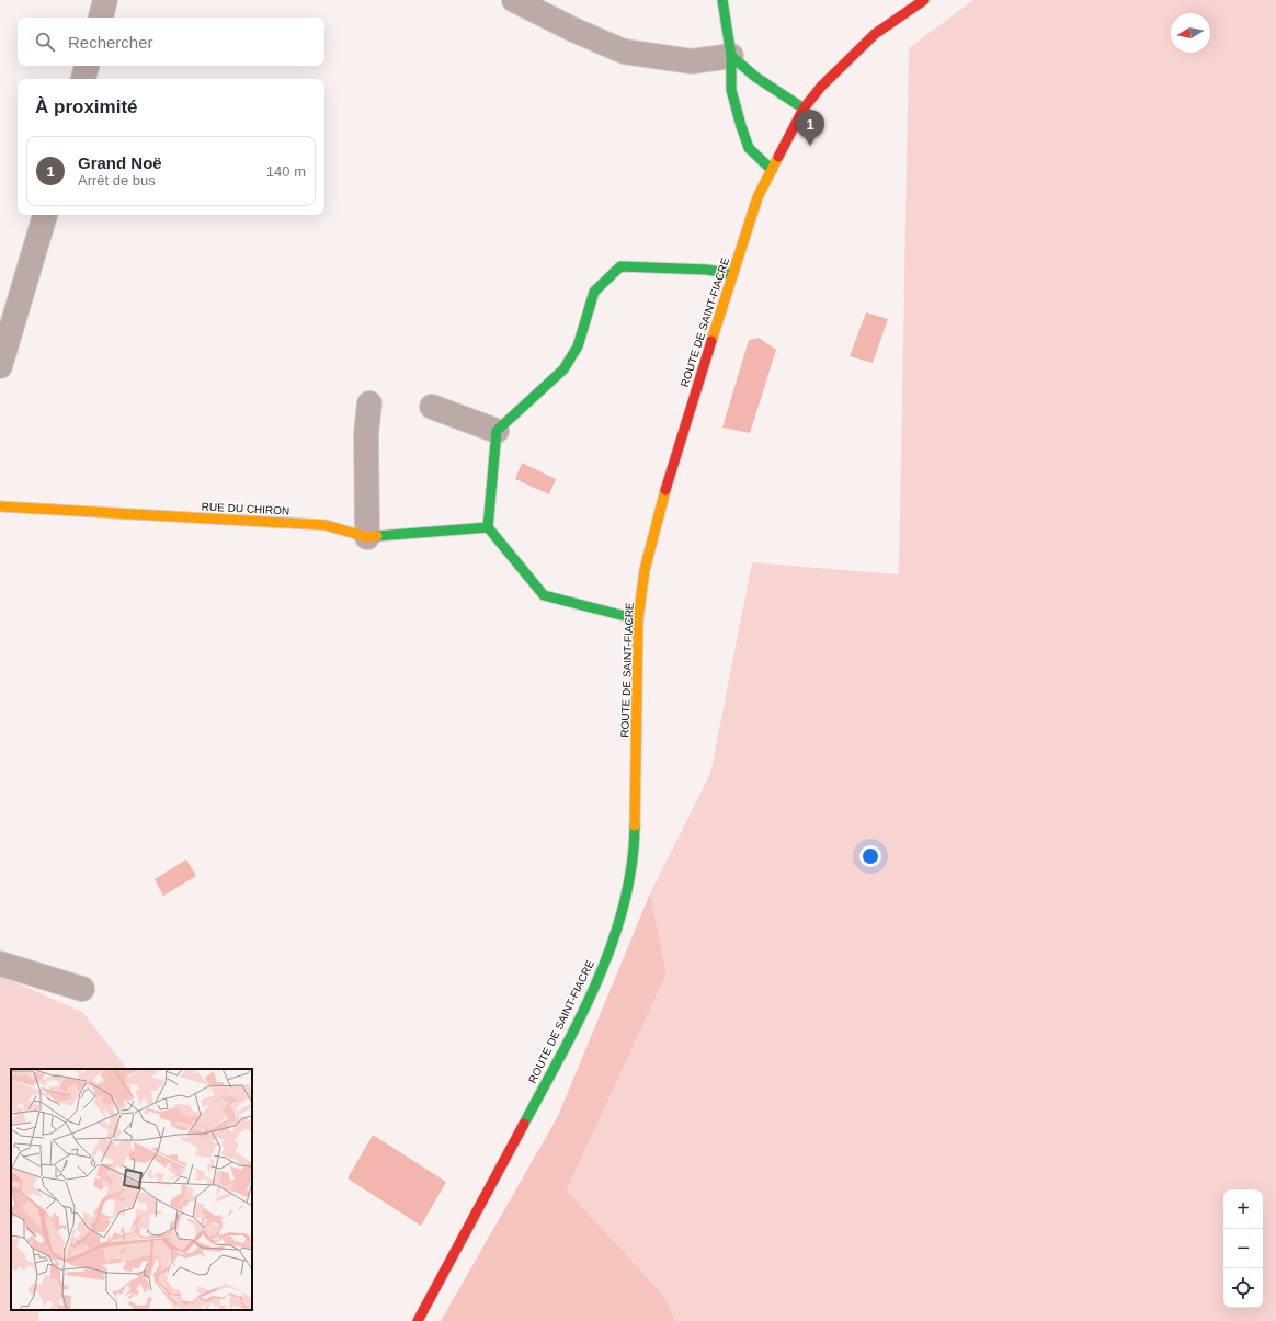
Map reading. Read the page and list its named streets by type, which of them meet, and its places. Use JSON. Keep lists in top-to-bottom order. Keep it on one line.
{"streets":{"main road":["ROUTE DE SAINT-FIACRE","RUE DU CHIRON"]},"north":"left","page":{"search":"Rechercher","heading":"À proximité","pins":"1","list":[{"mark":"1","name":"Grand Noë","note":"Arrêt de bus","value":"140 m"}],"map_buttons":["+","−"]}}
